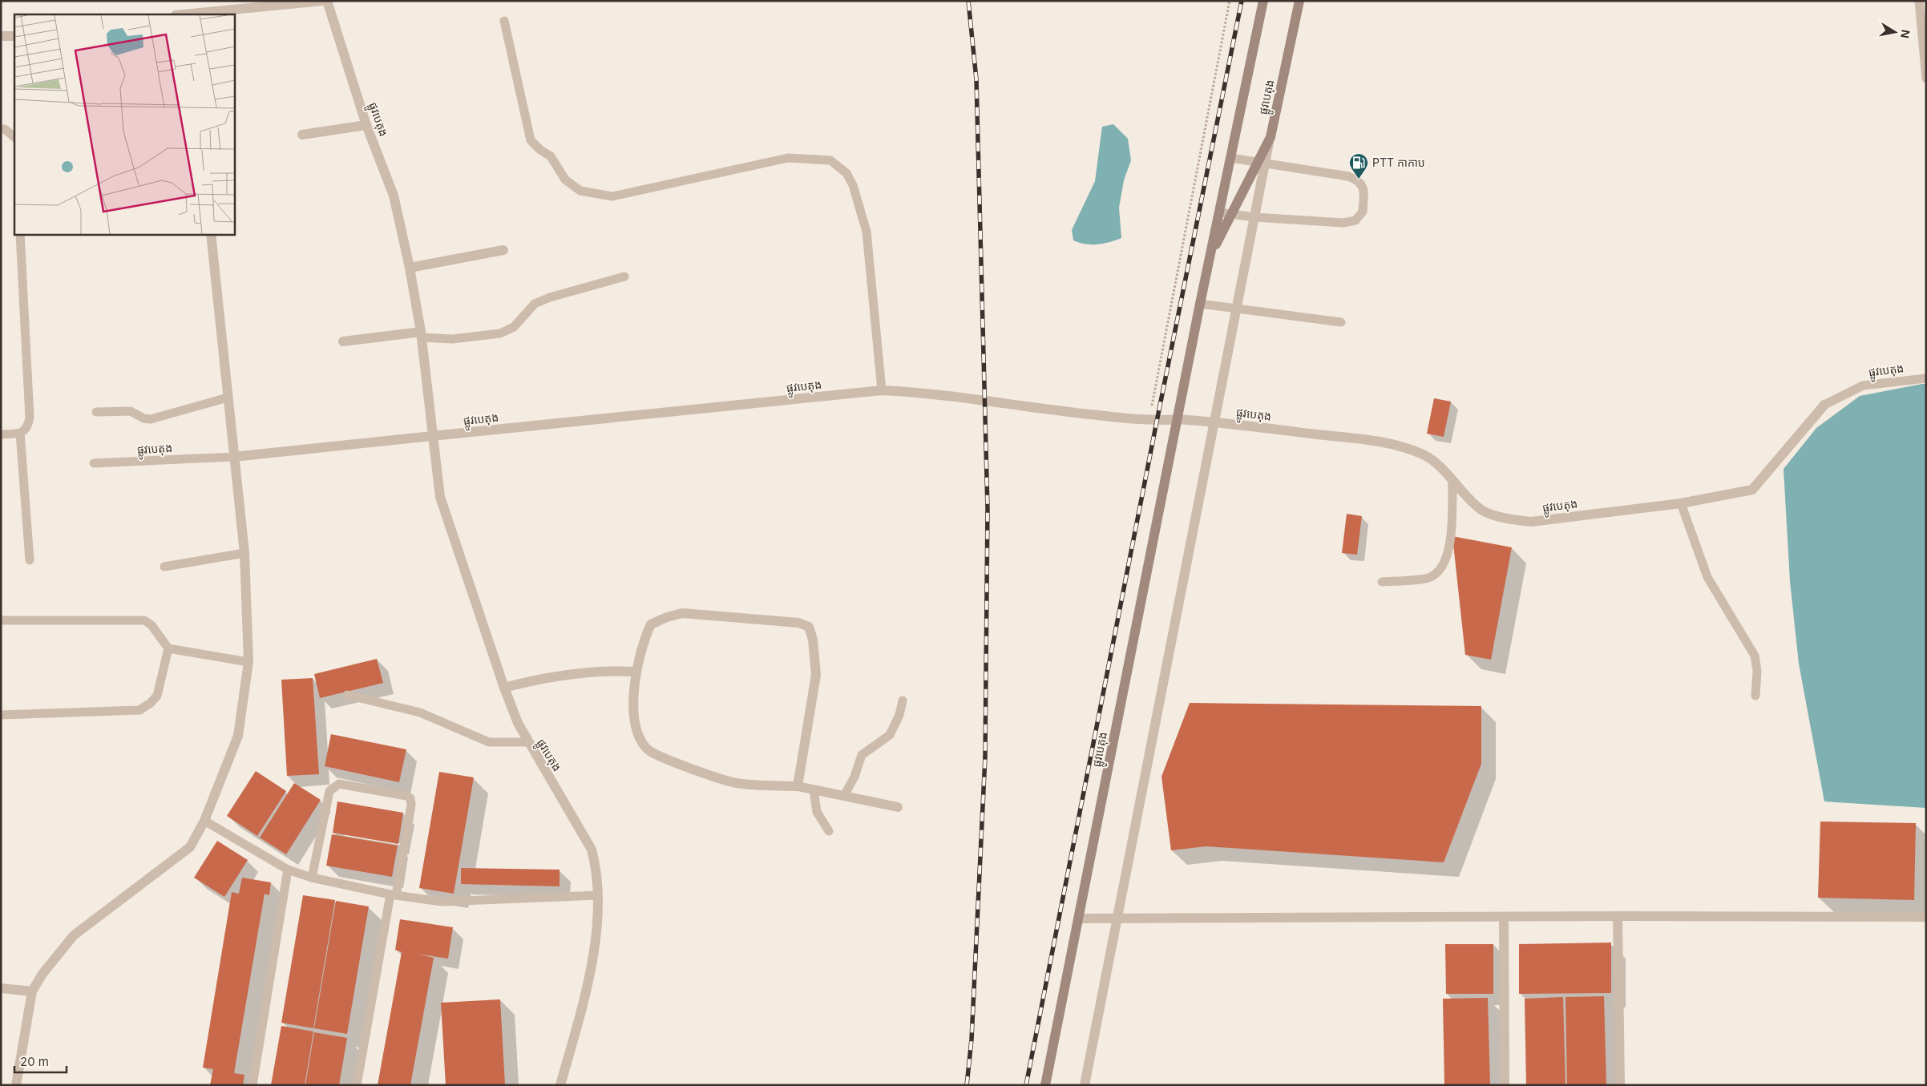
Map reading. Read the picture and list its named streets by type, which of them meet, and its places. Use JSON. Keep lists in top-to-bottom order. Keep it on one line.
{"streets":{"main road":["ផ្លូវបេតុង"]},"places":{"fuel station":["PTT កាកាប"]},"scale_bar":"20 m","north":"right"}
